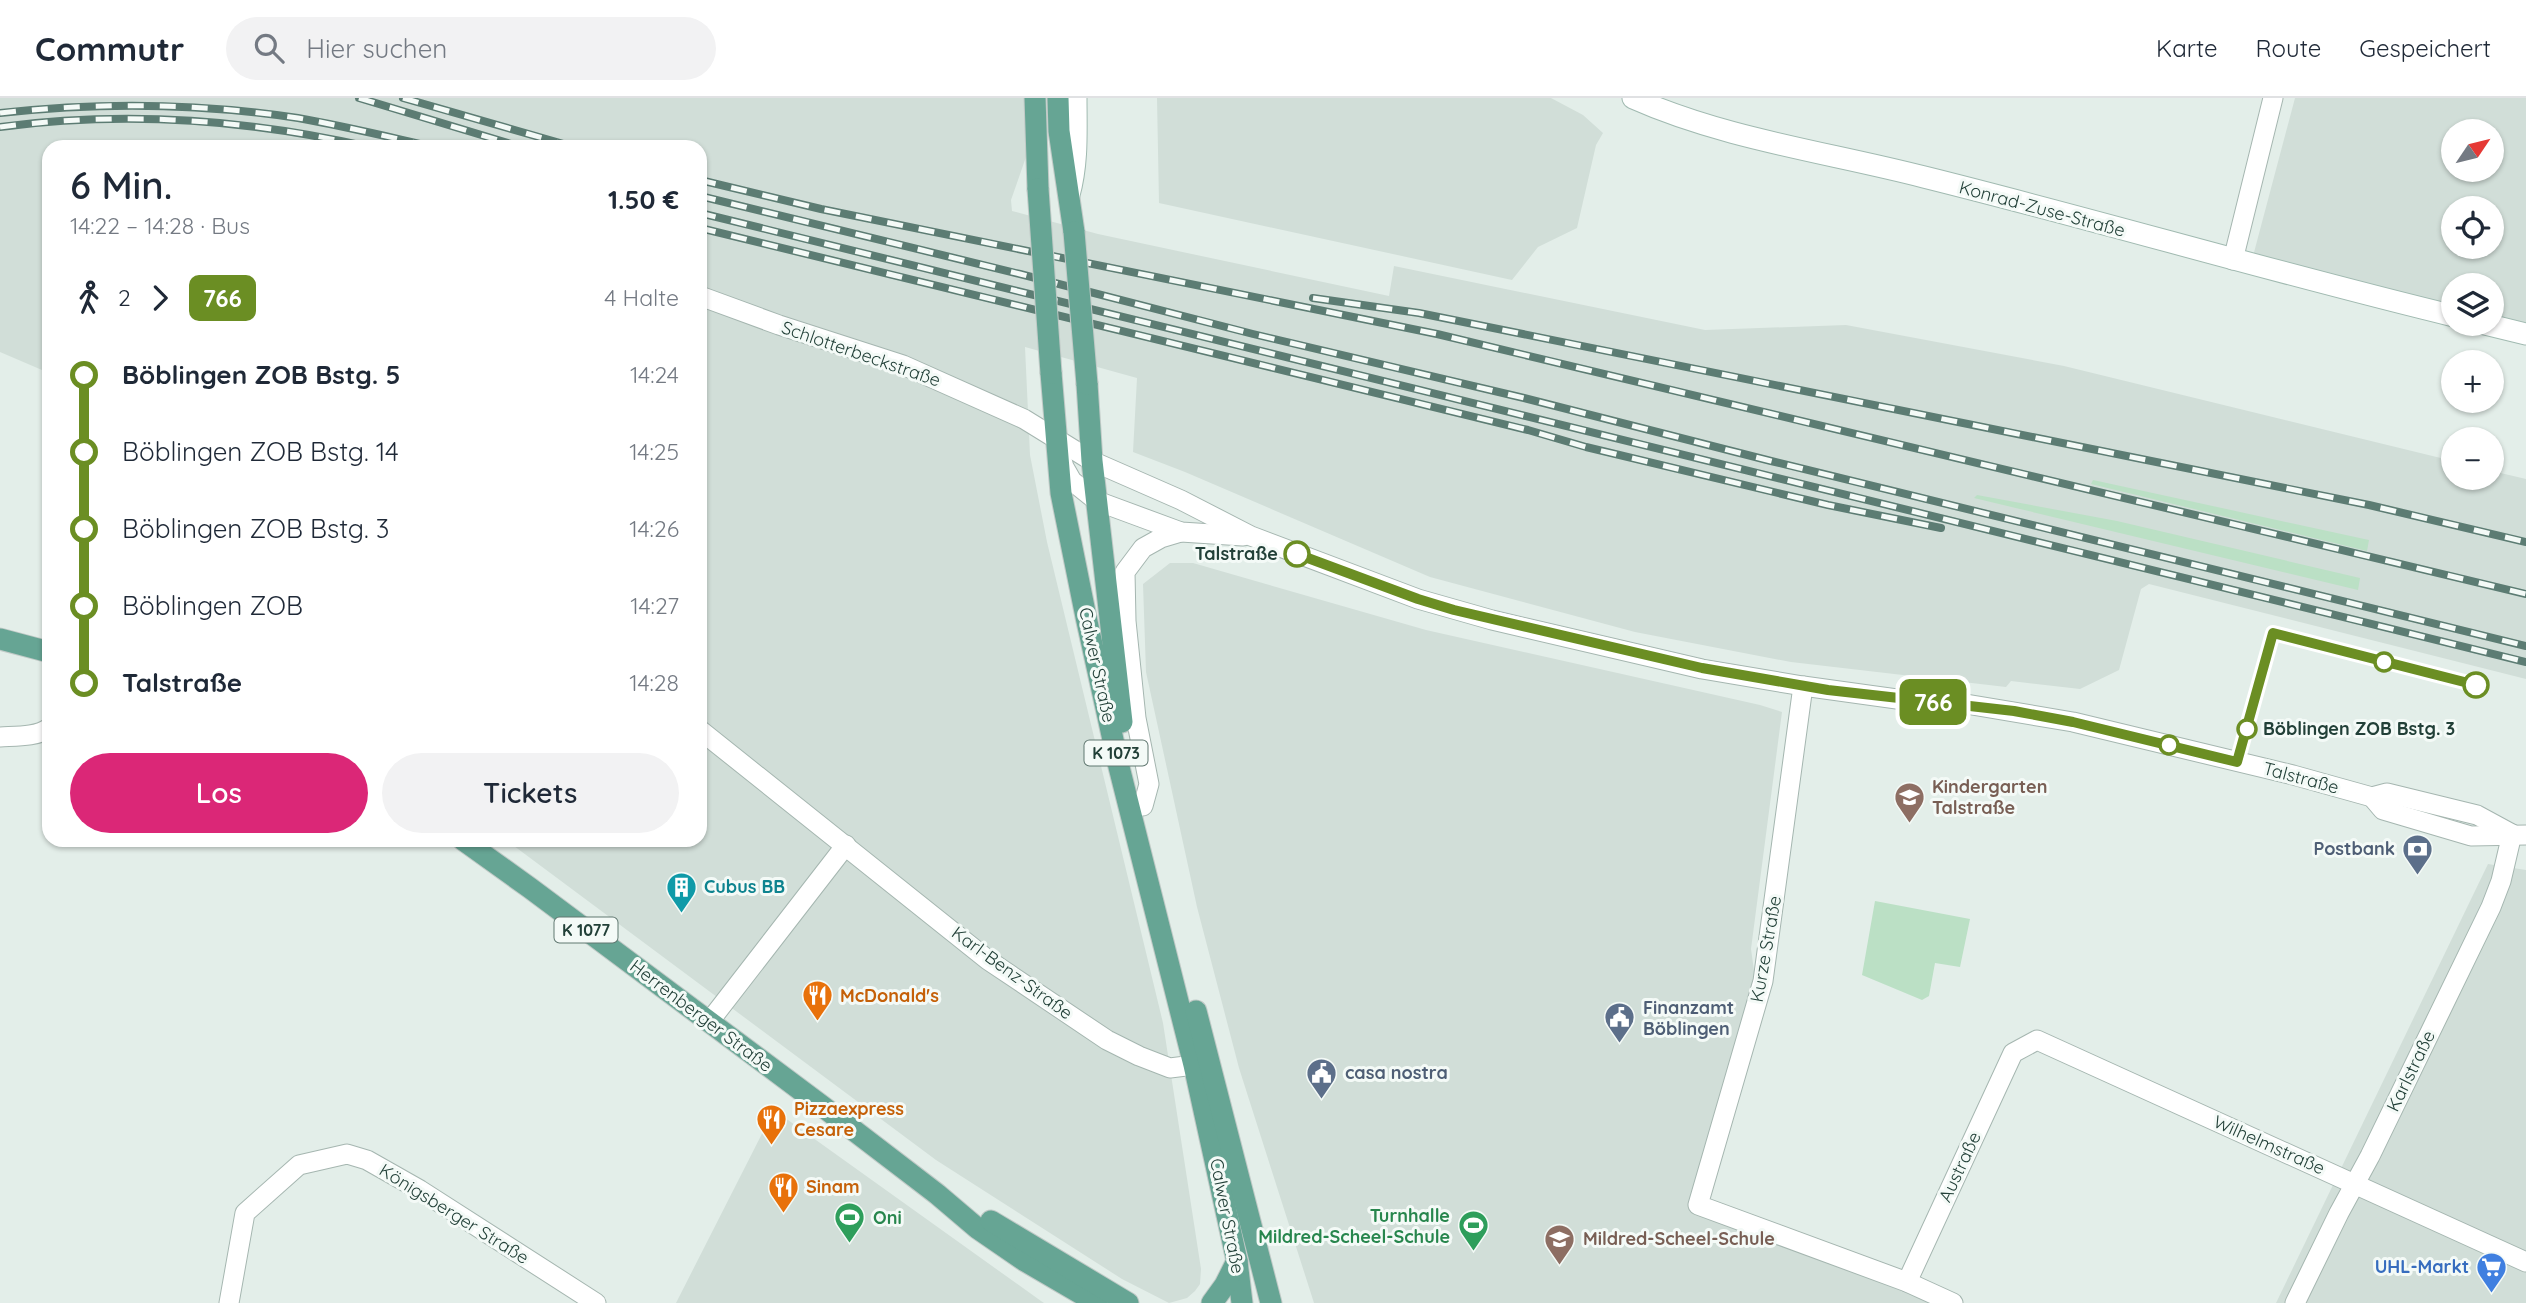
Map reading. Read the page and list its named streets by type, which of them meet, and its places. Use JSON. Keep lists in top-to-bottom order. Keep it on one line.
{"streets":{"main road":["Calwer Straße","K 1073","K 1077","Herrenberger Straße"],"street":["Konrad-Zuse-Straße","Schlotterbeckstraße","Talstraße","Kurze Straße","Karl-Benz-Straße","Karlstraße","Wilhelmstraße","Austraße","Königsberger Straße"]},"crossings":[["Schlotterbeckstraße","Calwer Straße"],["Schlotterbeckstraße","Talstraße"],["Calwer Straße","Talstraße"],["Calwer Straße","Karl-Benz-Straße"],["Talstraße","Kurze Straße"],["Talstraße","Karlstraße"],["Kurze Straße","Austraße"],["Karlstraße","Wilhelmstraße"],["Wilhelmstraße","Austraße"]],"places":{"other":["Talstraße","Böblingen ZOB Bstg. 3"],"school or university":["Kindergarten Talstraße","Mildred-Scheel-Schule"],"bank":["Postbank"],"building":["Cubus BB"],"restaurant":["McDonald's","Pizzaexpress Cesare","Sinam"],"public building":["Finanzamt Böblingen","casa nostra"],"sports":["Oni","Turnhalle Mildred-Scheel-Schule"],"supermarket":["UHL-Markt"]},"lines":["bus line 766"],"north":"top right","page":{"header":"Commutr","search":"Hier suchen","nav":["Karte","Route","Gespeichert"],"on_map":"766","map_buttons":["+","−"],"heading":["6 Min.","14:22 – 14:28 · Bus","1.50 €"],"legs":["2","766","4 Halte"],"list":[{"name":"Böblingen ZOB Bstg. 5","value":"14:24"},{"name":"Böblingen ZOB Bstg. 14","value":"14:25"},{"name":"Böblingen ZOB Bstg. 3","value":"14:26"},{"name":"Böblingen ZOB","value":"14:27"},{"name":"Talstraße","value":"14:28"}],"buttons":["Los","Tickets"]}}
